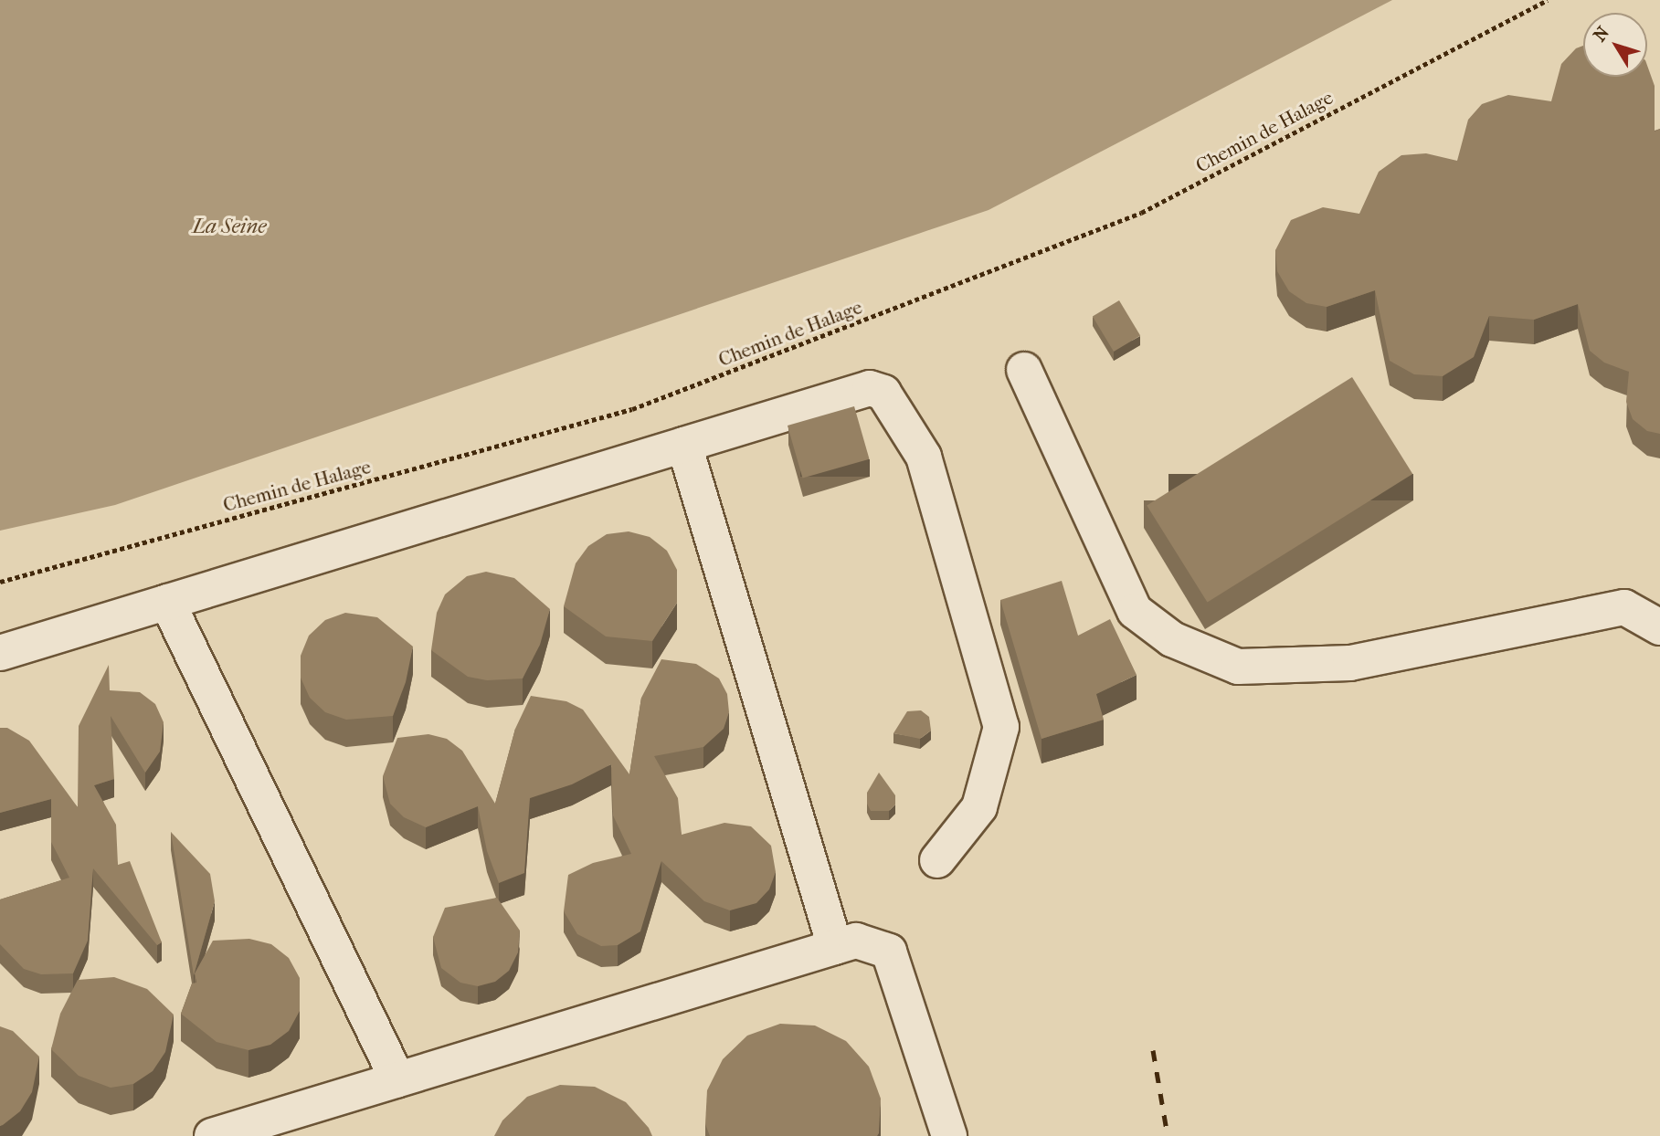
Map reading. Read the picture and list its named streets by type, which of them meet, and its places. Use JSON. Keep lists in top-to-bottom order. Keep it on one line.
{"streets":{"path":["Chemin de Halage"]},"water":["La Seine"],"north":"top left"}
